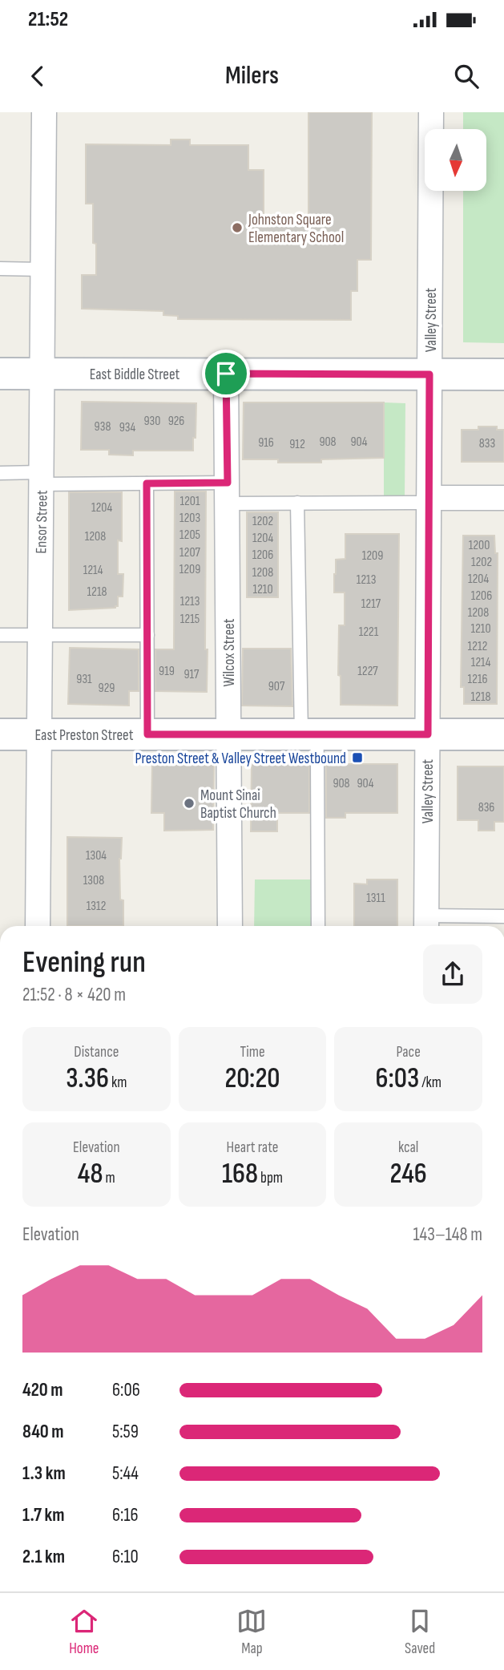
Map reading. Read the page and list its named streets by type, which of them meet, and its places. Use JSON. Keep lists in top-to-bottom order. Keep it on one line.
{"streets":{"main road":["East Biddle Street","East Preston Street"],"street":["Valley Street","Ensor Street","Wilcox Street"]},"crossings":[["Valley Street","East Biddle Street"],["Valley Street","East Preston Street"],["East Biddle Street","Ensor Street"],["East Biddle Street","Wilcox Street"],["Ensor Street","East Preston Street"],["Wilcox Street","East Preston Street"]],"places":{"other":["Johnston Square Elementary School","Mount Sinai Baptist Church"],"transit":["Preston Street & Valley Street Westbound"]},"house_numbers":["930","926","938","934","908","904","916","833","912","1201","1204","1203","1202","1205","1208","1204","1200","1207","1206","1209","1202","1209","1214","1208","1204","1213","1210","1218","1206","1213","1217","1208","1215","1210","1221","1212","1214","919","1227","917","931","1216","907","929","1218","908","904","836","1304","1308","1311","1312"],"north":"bottom","page":{"status":"21:52","header":"Milers","heading":["Evening run","21:52 · 8 × 420 m"],"stats":[["Distance","3.36 km"],["Time","20:20"],["Pace","6:03 /km"],["Elevation","48 m"],["Heart rate","168 bpm"],["kcal","246"]],"chart":["Elevation","143–148 m"],"list":[{"name":"420 m","note":"6:06"},{"name":"840 m","note":"5:59"},{"name":"1.3 km","note":"5:44"},{"name":"1.7 km","note":"6:16"},{"name":"2.1 km","note":"6:10"}],"tabs":["Home","Map","Saved"]}}
